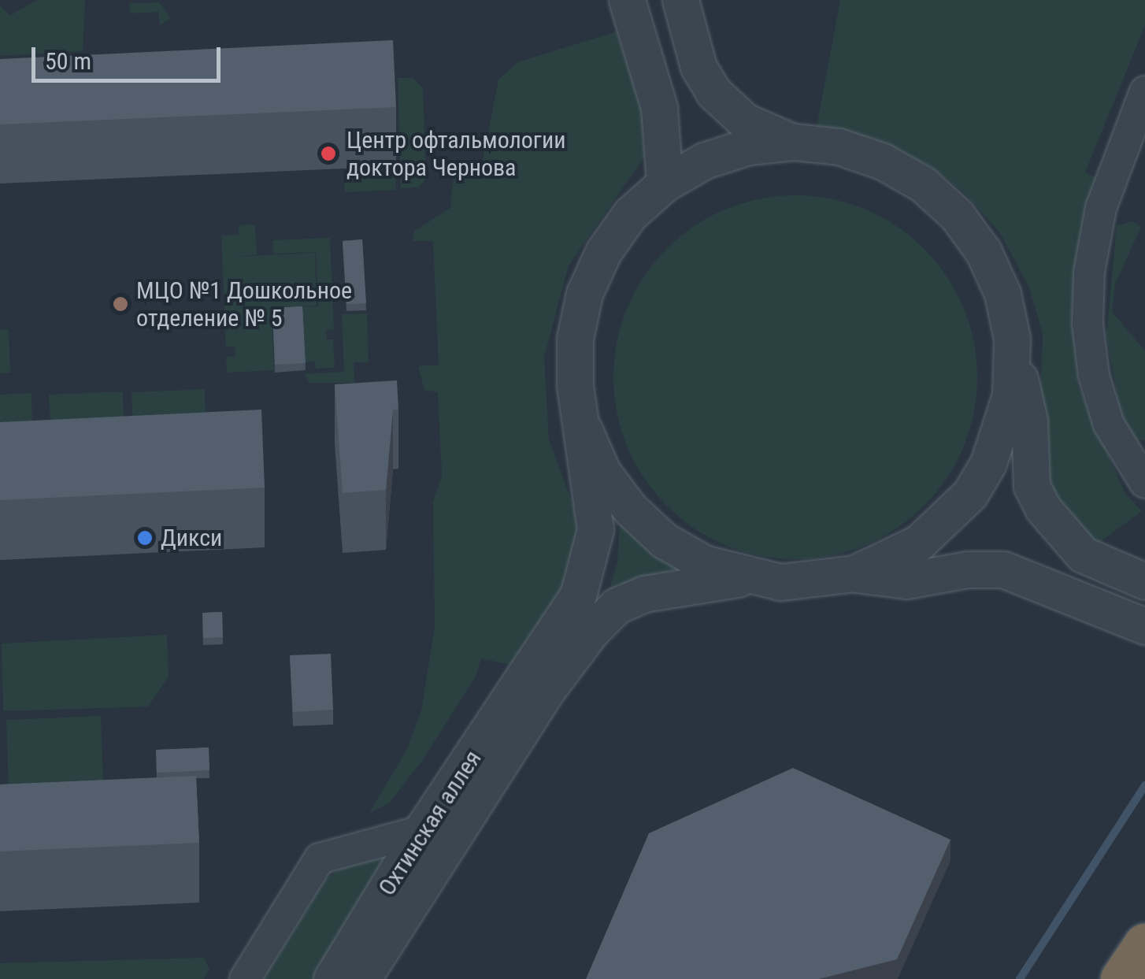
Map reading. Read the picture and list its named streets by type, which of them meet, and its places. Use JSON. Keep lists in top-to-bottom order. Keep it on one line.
{"streets":{"street":["Охтинская аллея"]},"places":["Центр офтальмологии доктора Чернова","МЦО №1 Дошкольное отделение № 5","Дикси"],"scale_bar":"50 m"}
